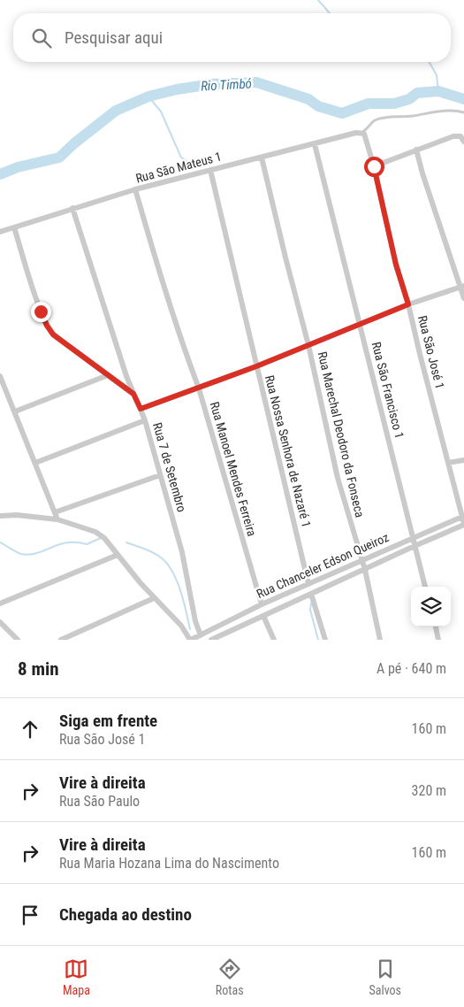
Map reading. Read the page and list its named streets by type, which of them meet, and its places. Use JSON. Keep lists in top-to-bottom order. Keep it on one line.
{"streets":{"street":["Rua São Mateus 1","Rua São José 1","Rua São Francisco 1","Rua Marechal Deodoro da Fonseca","Rua Nossa Senhora de Nazaré 1","Rua 7 de Setembro","Rua Manoel Mendes Ferreira","Rua Chanceler Edson Queiroz"]},"crossings":[["Rua São Mateus 1","Rua São José 1"],["Rua São Mateus 1","Rua São Francisco 1"],["Rua São Mateus 1","Rua Marechal Deodoro da Fonseca"],["Rua São Mateus 1","Rua Nossa Senhora de Nazaré 1"],["Rua São Mateus 1","Rua 7 de Setembro"],["Rua São Mateus 1","Rua Manoel Mendes Ferreira"],["Rua São José 1","Rua Chanceler Edson Queiroz"],["Rua São Francisco 1","Rua Chanceler Edson Queiroz"],["Rua Marechal Deodoro da Fonseca","Rua Chanceler Edson Queiroz"],["Rua Nossa Senhora de Nazaré 1","Rua Chanceler Edson Queiroz"],["Rua 7 de Setembro","Rua Chanceler Edson Queiroz"],["Rua Manoel Mendes Ferreira","Rua Chanceler Edson Queiroz"]],"water":["Rio Timbó"],"page":{"search":"Pesquisar aqui","heading":["8 min","A pé · 640 m"],"list":[["Siga em frente","Rua São José 1","160 m"],["Vire à direita","Rua São Paulo","320 m"],["Vire à direita","Rua Maria Hozana Lima do Nascimento","160 m"],"Chegada ao destino"],"nav":["Mapa","Rotas","Salvos"]}}
